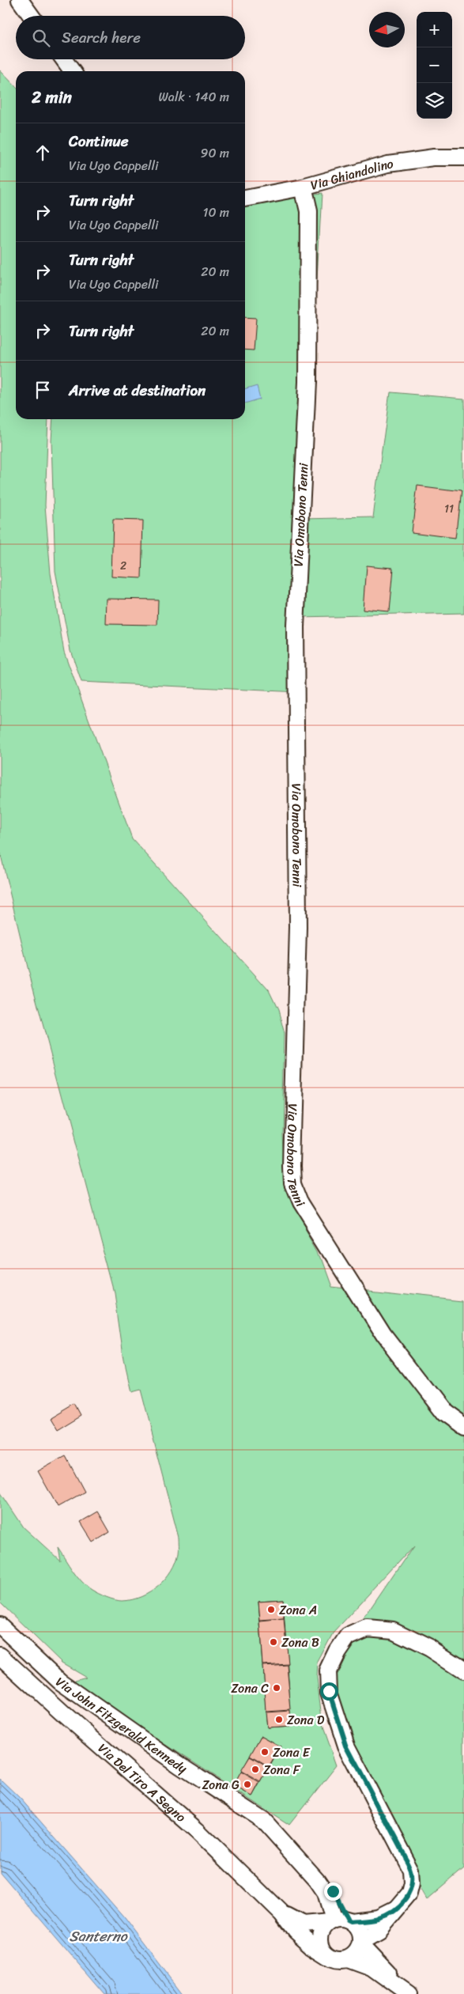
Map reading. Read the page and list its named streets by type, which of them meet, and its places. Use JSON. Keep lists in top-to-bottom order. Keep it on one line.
{"streets":{"street":["Via Ghiandolino","Via Omobono Tenni","Via John Fitzgerald Kennedy","Via Del Tiro A Segno"]},"crossings":[["Via Ghiandolino","Via Omobono Tenni"],["Via John Fitzgerald Kennedy","Via Del Tiro A Segno"]],"water":["Santerno"],"places":["Zona A","Zona B","Zona C","Zona D","Zona E","Zona F","Zona G"],"house_numbers":["11","2"],"north":"left","page":{"map_buttons":["+","−"],"search":"Search here","heading":["2 min","Walk · 140 m"],"list":[["Continue","Via Ugo Cappelli","90 m"],["Turn right","Via Ugo Cappelli","10 m"],["Turn right","Via Ugo Cappelli","20 m"],["Turn right","20 m"],"Arrive at destination"]}}
